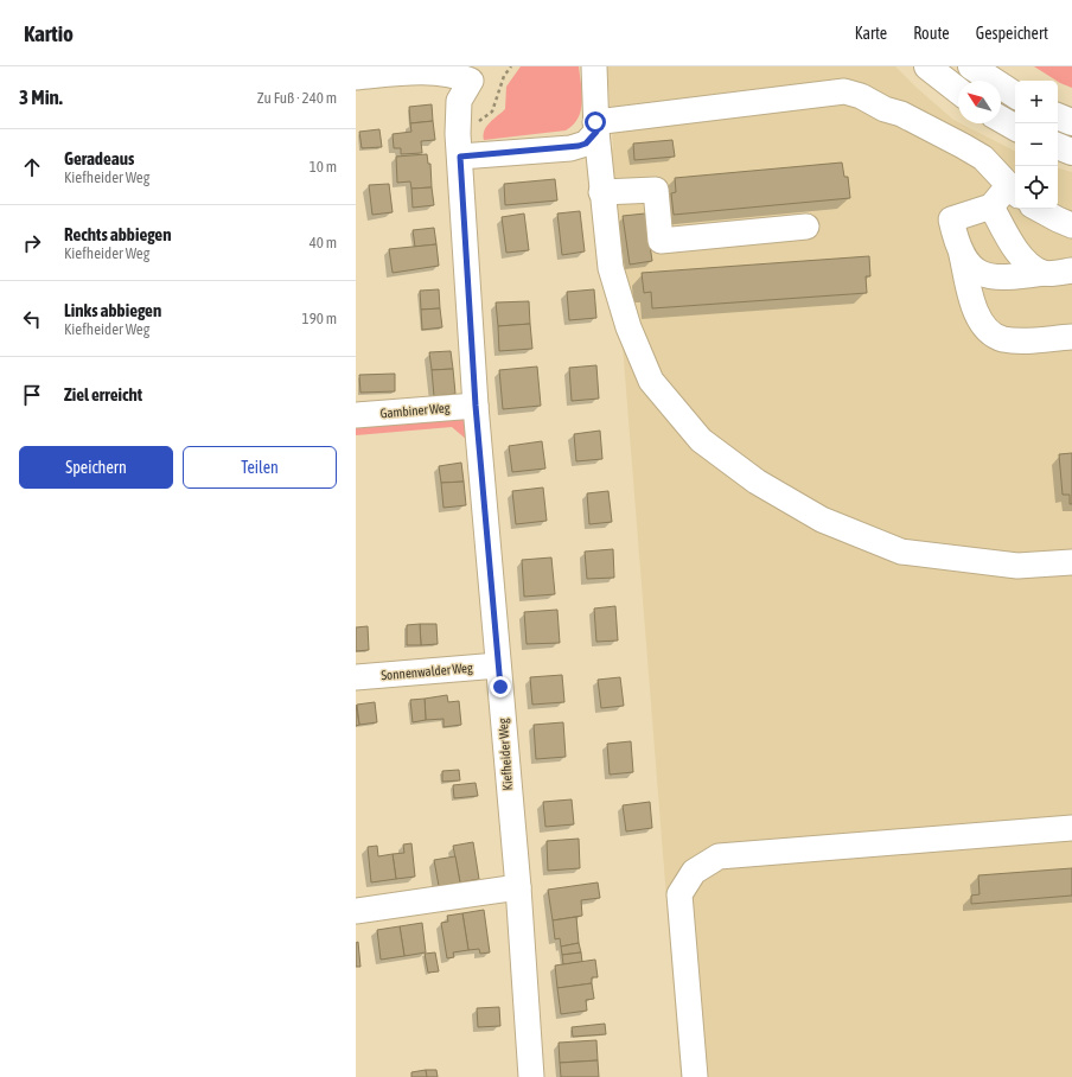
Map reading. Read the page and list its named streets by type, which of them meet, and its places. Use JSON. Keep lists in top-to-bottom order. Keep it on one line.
{"streets":{"street":["Gambiner Weg","Sonnenwalder Weg","Kiefheider Weg"]},"crossings":[["Gambiner Weg","Kiefheider Weg"],["Sonnenwalder Weg","Kiefheider Weg"]],"north":"top left","page":{"header":"Kartio","nav":["Karte","Route","Gespeichert"],"heading":["3 Min.","Zu Fuß · 240 m"],"map_buttons":["+","−"],"list":[["Geradeaus","Kiefheider Weg","10 m"],["Rechts abbiegen","Kiefheider Weg","40 m"],["Links abbiegen","Kiefheider Weg","190 m"],"Ziel erreicht"],"buttons":["Speichern","Teilen"]}}
